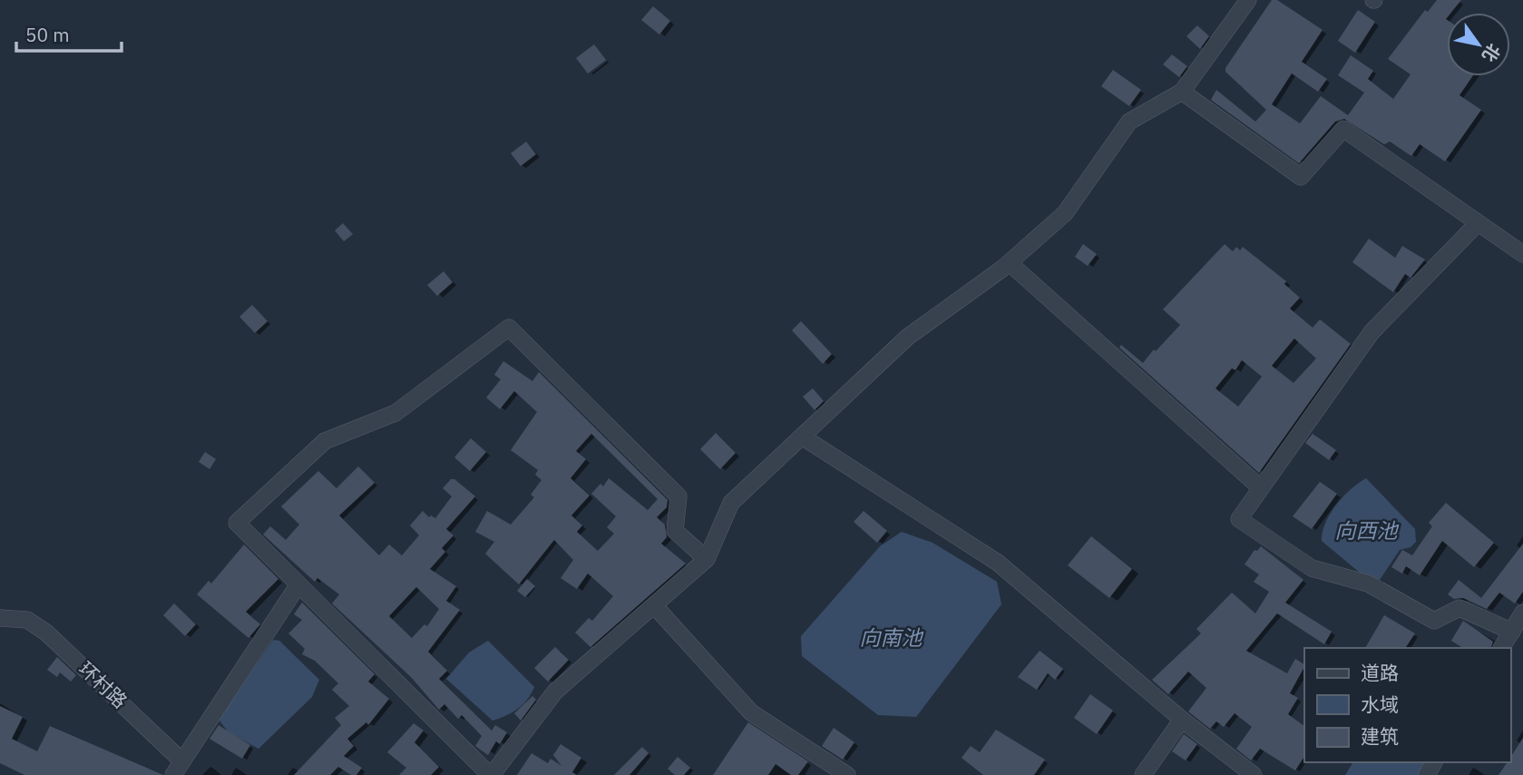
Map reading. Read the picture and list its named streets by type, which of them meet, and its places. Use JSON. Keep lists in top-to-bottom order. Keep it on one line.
{"streets":{"street":["环村路"]},"water":["向西池","向南池"],"legend":["道路","水域","建筑"],"scale_bar":"50 m","north":"bottom right"}
